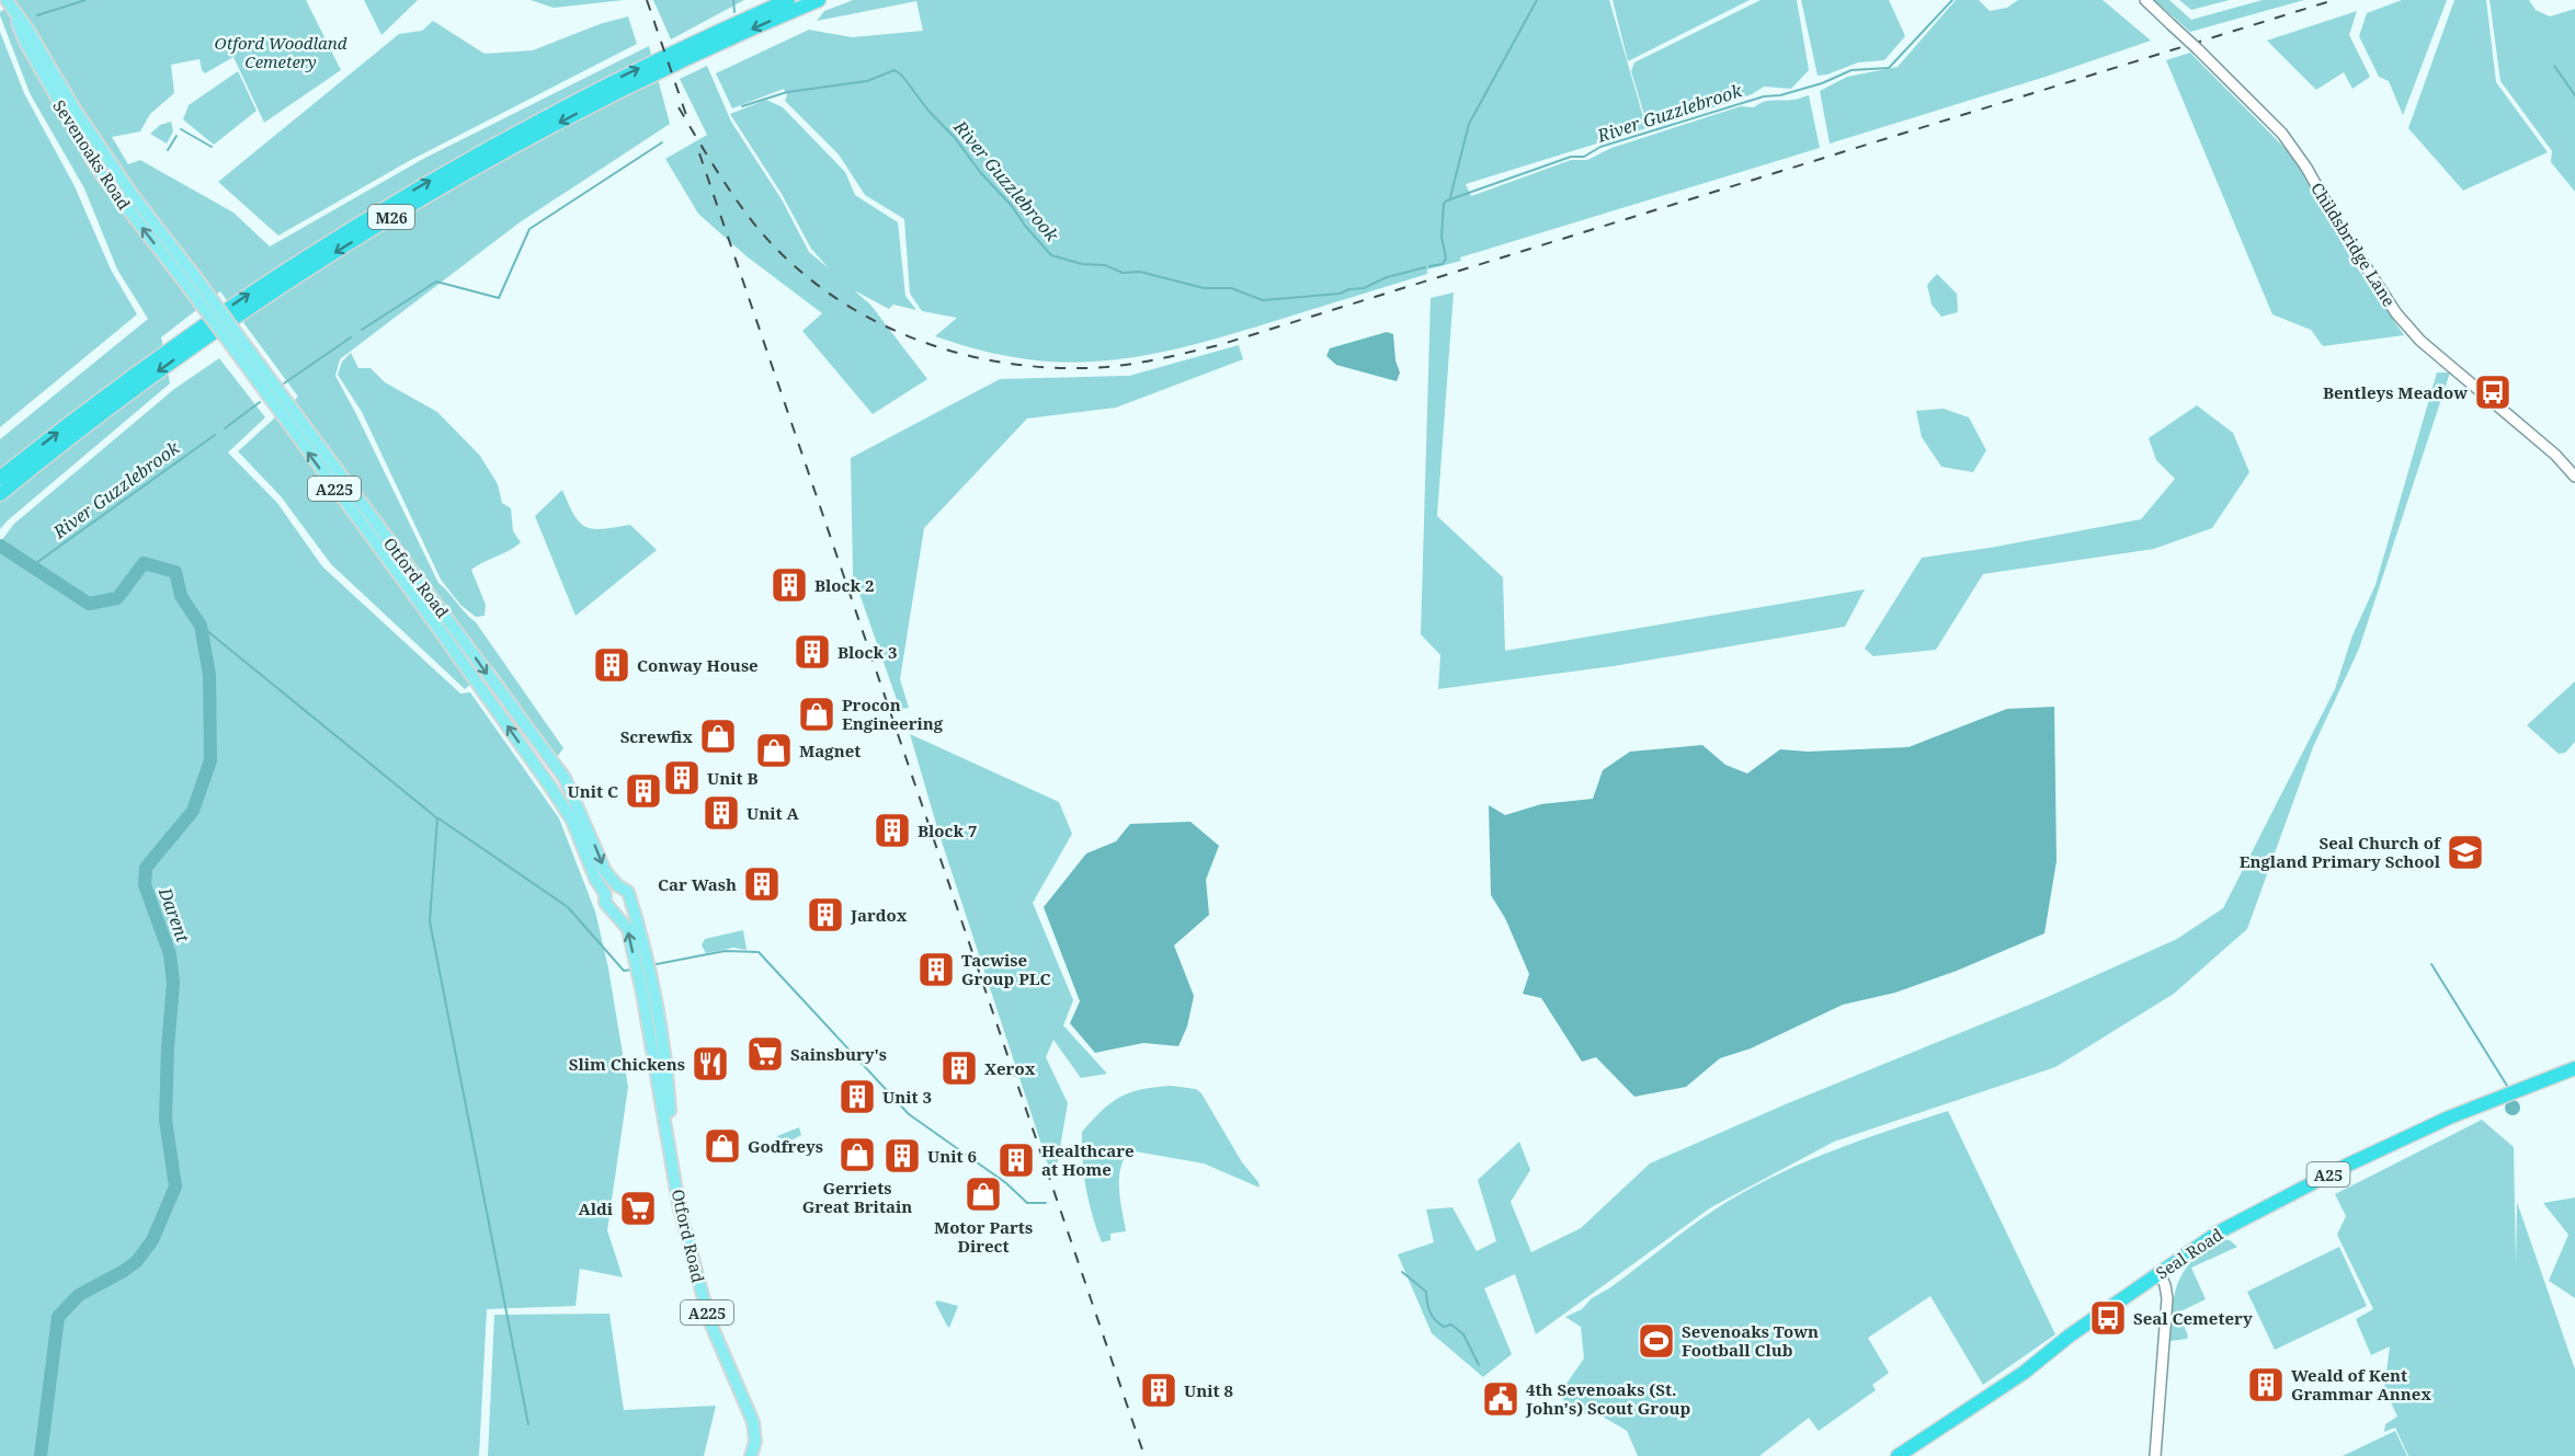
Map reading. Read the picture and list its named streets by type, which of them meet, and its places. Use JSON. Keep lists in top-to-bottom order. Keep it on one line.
{"streets":{"highway":["M26","A25","Seal Road"],"main road":["Sevenoaks Road","A225","Otford Road"],"street":["Childsbridge Lane"]},"crossings":[["Sevenoaks Road","Otford Road"]],"water":["River Guzzlebrook","Darent"],"parks":["Otford Woodland Cemetery"],"places":{"bus stop":["Bentleys Meadow","Seal Cemetery"],"building":["Block 2","Block 3","Conway House","Unit B","Unit C","Unit A","Block 7","Car Wash","Jardox","Tacwise Group PLC","Xerox","Unit 3","Unit 6","Healthcare at Home","Weald of Kent Grammar Annex","Unit 8"],"shop":["Procon Engineering","Screwfix","Magnet","Godfreys","Gerriets Great Britain","Motor Parts Direct"],"school or university":["Seal Church of England Primary School"],"supermarket":["Sainsbury's","Aldi"],"restaurant":["Slim Chickens"],"sports":["Sevenoaks Town Football Club"],"public building":["4th Sevenoaks (St. John's) Scout Group"]}}
